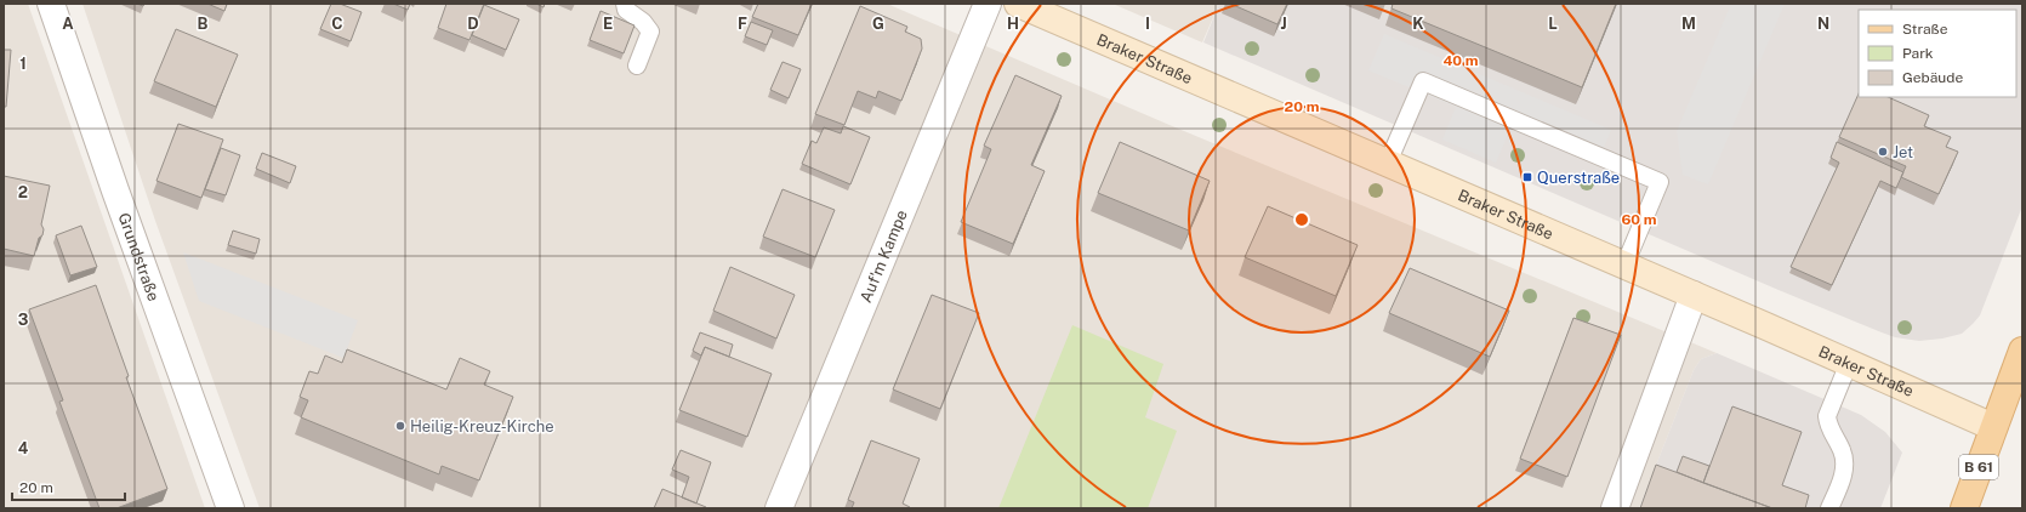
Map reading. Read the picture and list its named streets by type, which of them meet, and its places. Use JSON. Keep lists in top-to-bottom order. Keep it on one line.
{"streets":{"main road":["Braker Straße","B 61"],"street":["Auf'm Kampe","Grundstraße"]},"crossings":[["Braker Straße","B 61"]],"places":{"other":["Jet","Heilig-Kreuz-Kirche"],"transit":["Querstraße"]},"legend":["Straße","Park","Gebäude"],"scale_bar":"20 m","grid":{"columns":["A","B","C","D","E","F","G","H","I","J","K","L","M","N"],"rows":["1","2","3","4"]},"rings":["40 m","20 m","60 m"]}
